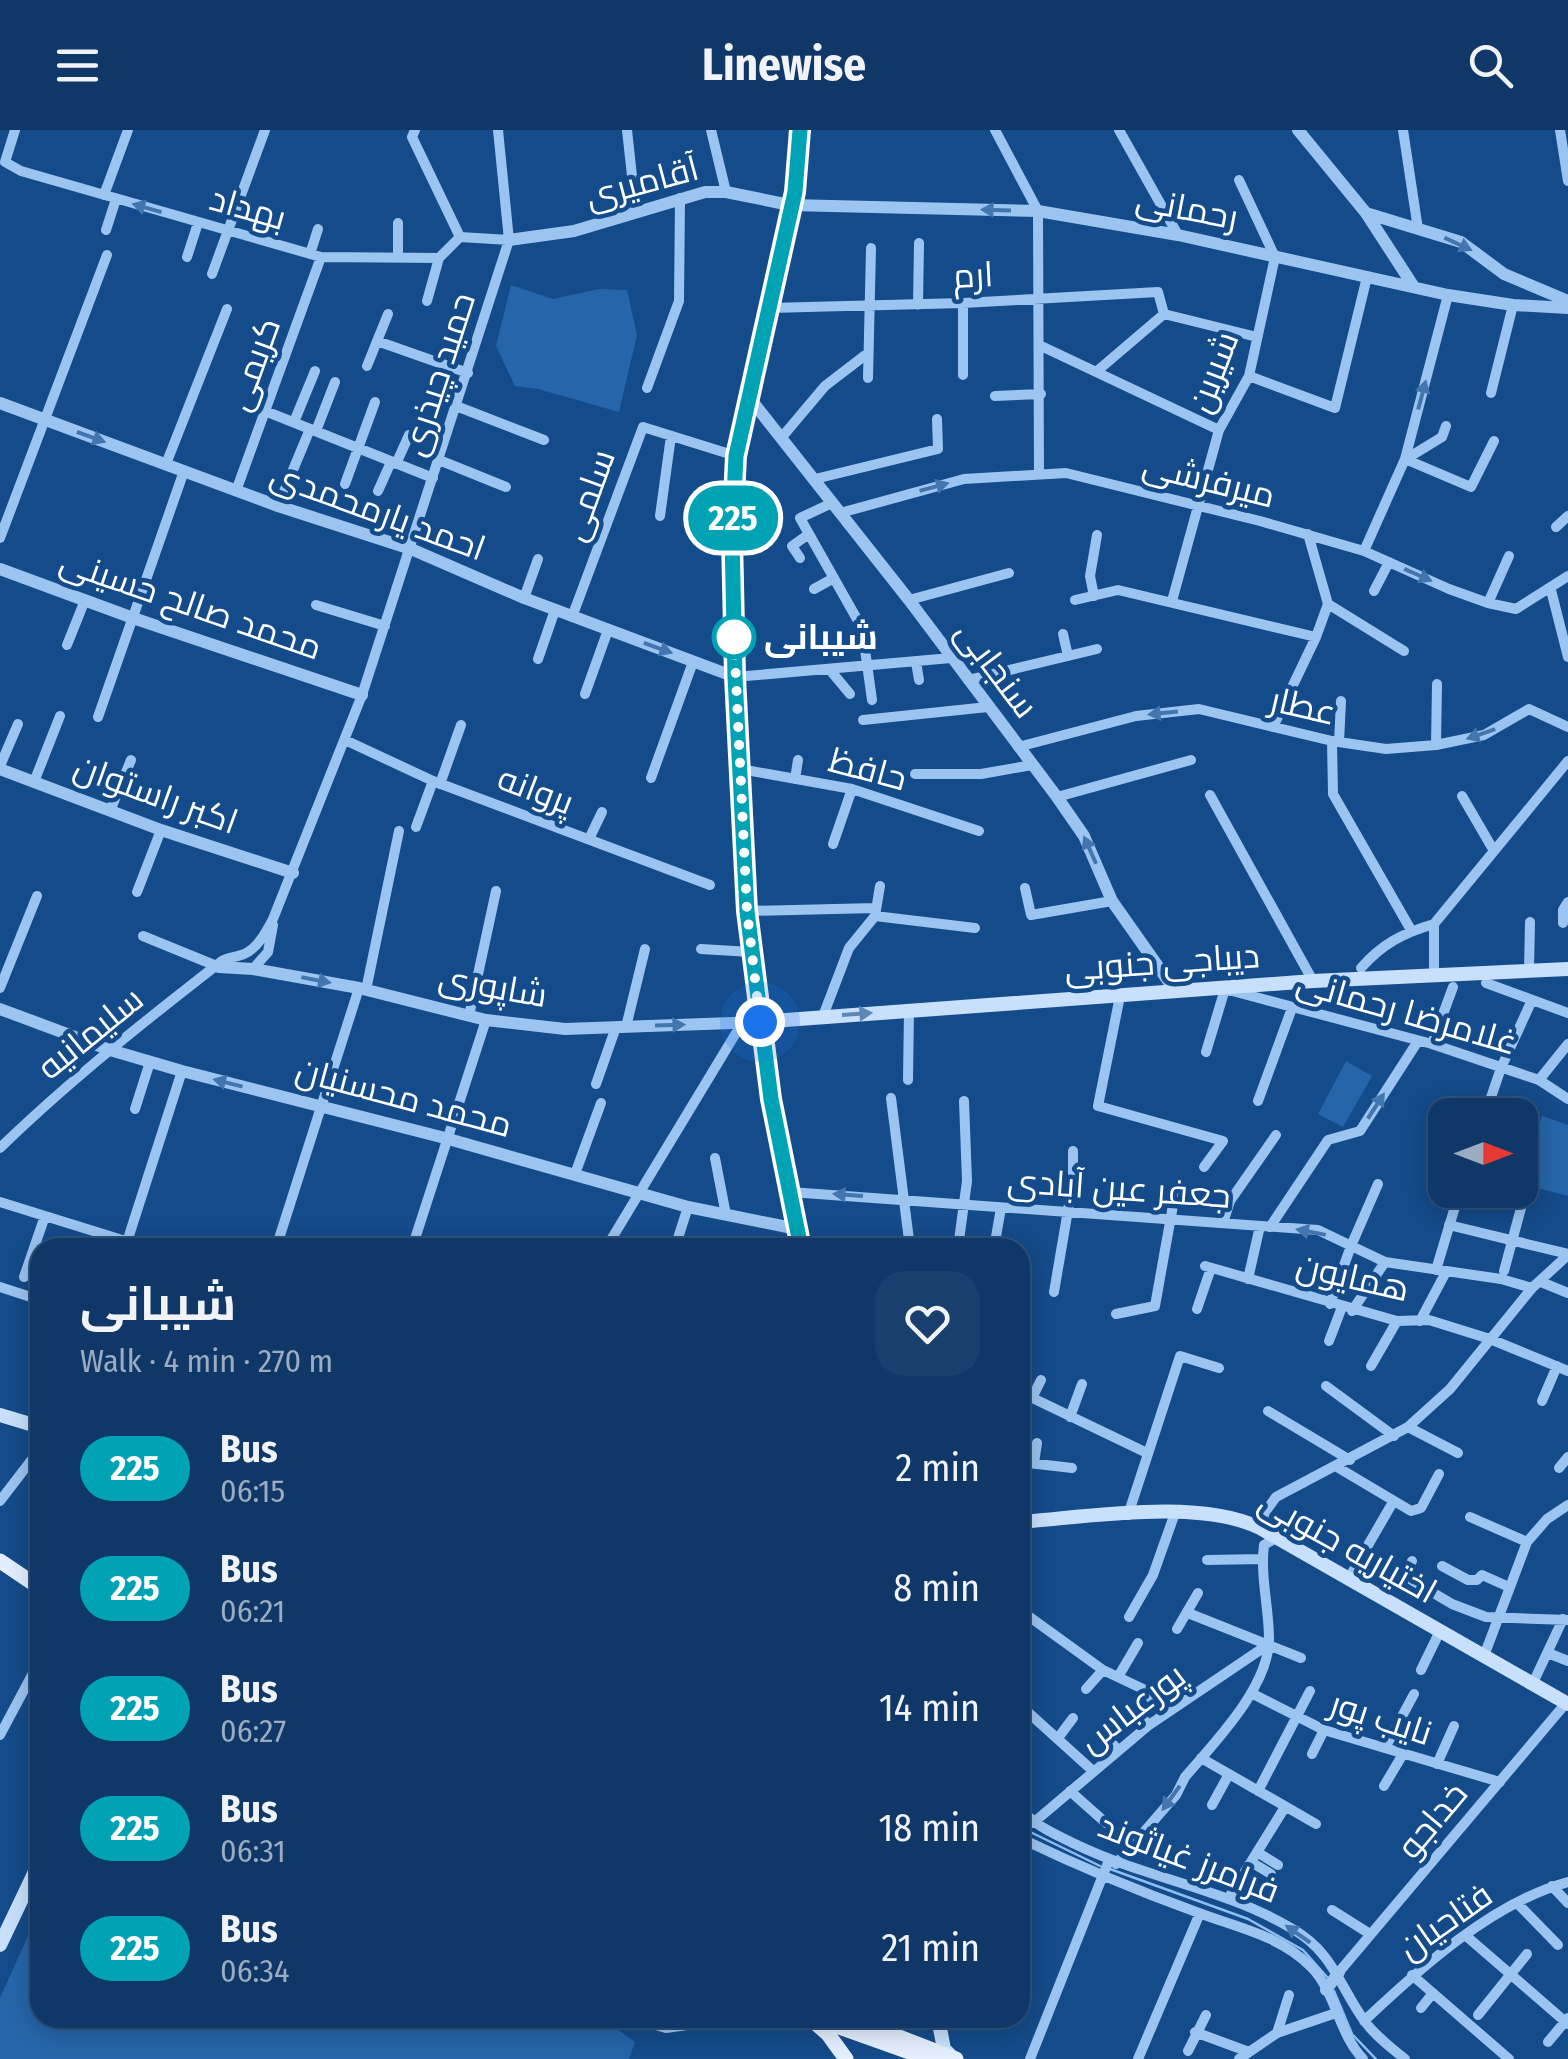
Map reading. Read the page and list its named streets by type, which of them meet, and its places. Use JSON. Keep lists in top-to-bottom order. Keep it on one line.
{"streets":{"main road":["دیباجی جنوبی","اختیاریه جنوبی"],"street":["آقامیری","بهداد","رحمانی","ارم","کریمی","شیرین","حمید چیذری","میرفرشی","سلمی","احمد یارمحمدی","محمد صالح حسینی","سنجابی","عطار","حافظ","پروانه","اکبر راستوان","شاپوری","غلامرضا رحمانی","سلیمانیه","محمد محسنیان","جعفر عین آبادی","همایون","پورعباس","نایب پور","خداجو","فرامرز غیاثوند","فتاحیان"]},"crossings":[["آقامیری","رحمانی"],["آقامیری","حمید چیذری"],["بهداد","کریمی"],["رحمانی","شیرین"],["کریمی","احمد یارمحمدی"],["شیرین","میرفرشی"],["حمید چیذری","احمد یارمحمدی"],["حمید چیذری","محمد صالح حسینی"],["حمید چیذری","پروانه"],["حمید چیذری","اکبر راستوان"],["حمید چیذری","شاپوری"],["حمید چیذری","سلیمانیه"],["میرفرشی","سنجابی"],["سلمی","احمد یارمحمدی"],["سنجابی","عطار"],["سنجابی","دیباجی جنوبی"],["دیباجی جنوبی","شاپوری"],["دیباجی جنوبی","غلامرضا رحمانی"],["شاپوری","سلیمانیه"],["سلیمانیه","محمد محسنیان"],["اختیاریه جنوبی","خداجو"],["پورعباس","فرامرز غیاثوند"],["نایب پور","خداجو"],["خداجو","فرامرز غیاثوند"],["فرامرز غیاثوند","فتاحیان"]],"one_way":["میرفرشی","شاپوری"],"places":["شیبانی"],"lines":["bus line 225"],"north":"right","page":{"header":"Linewise","on_map":"225","heading":["شیبانی","Walk · 4 min · 270 m"],"list":[{"mark":"225","name":"Bus","note":"06:15","value":"2 min"},{"mark":"225","name":"Bus","note":"06:21","value":"8 min"},{"mark":"225","name":"Bus","note":"06:27","value":"14 min"},{"mark":"225","name":"Bus","note":"06:31","value":"18 min"},{"mark":"225","name":"Bus","note":"06:34","value":"21 min"}]}}
